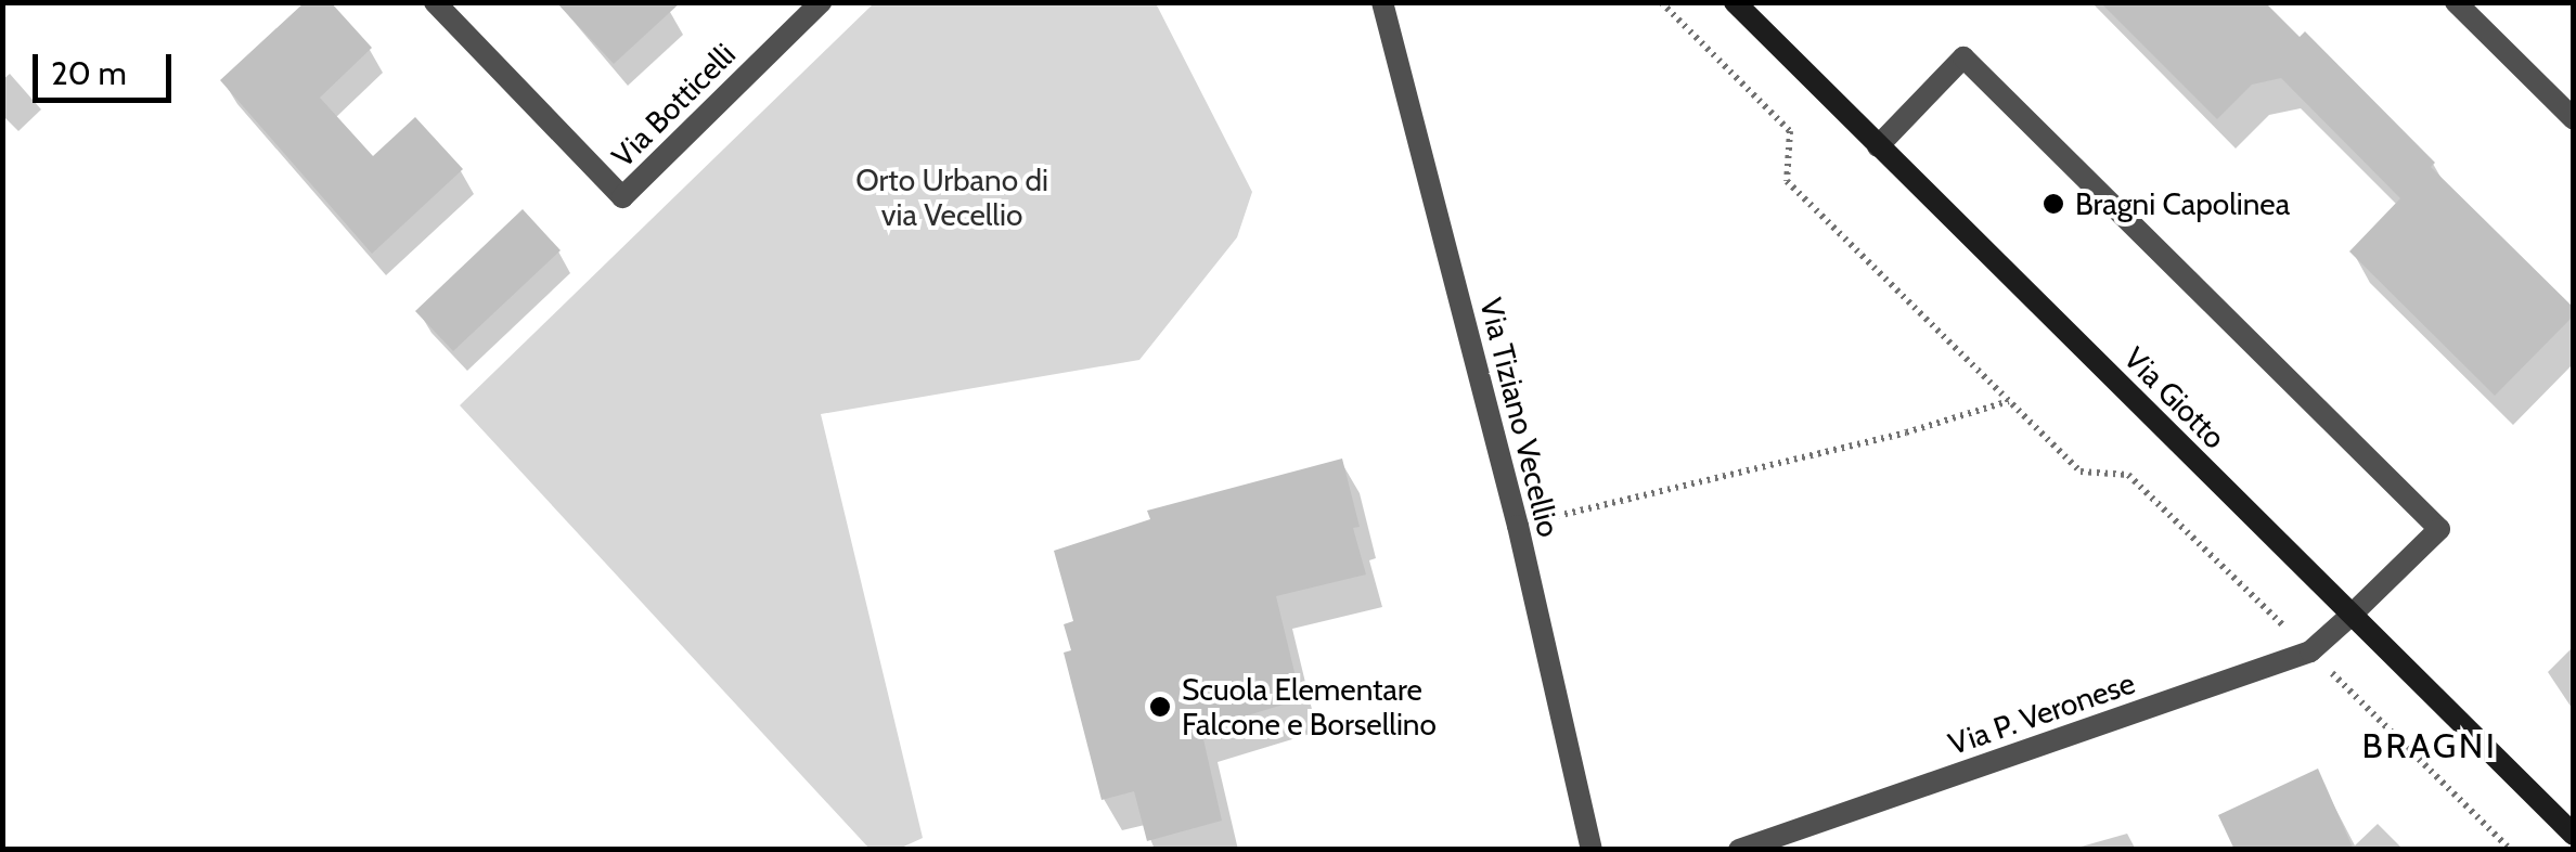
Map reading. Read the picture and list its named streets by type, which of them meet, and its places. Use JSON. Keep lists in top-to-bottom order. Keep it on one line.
{"streets":{"street":["Via Botticelli","Via Giotto","Via Tiziano Vecellio","Via P. Veronese"]},"crossings":[["Via Giotto","Via P. Veronese"]],"districts":["BRAGNI"],"parks":["Orto Urbano di via Vecellio"],"places":["Bragni Capolinea","Scuola Elementare Falcone e Borsellino"],"scale_bar":"20 m"}
